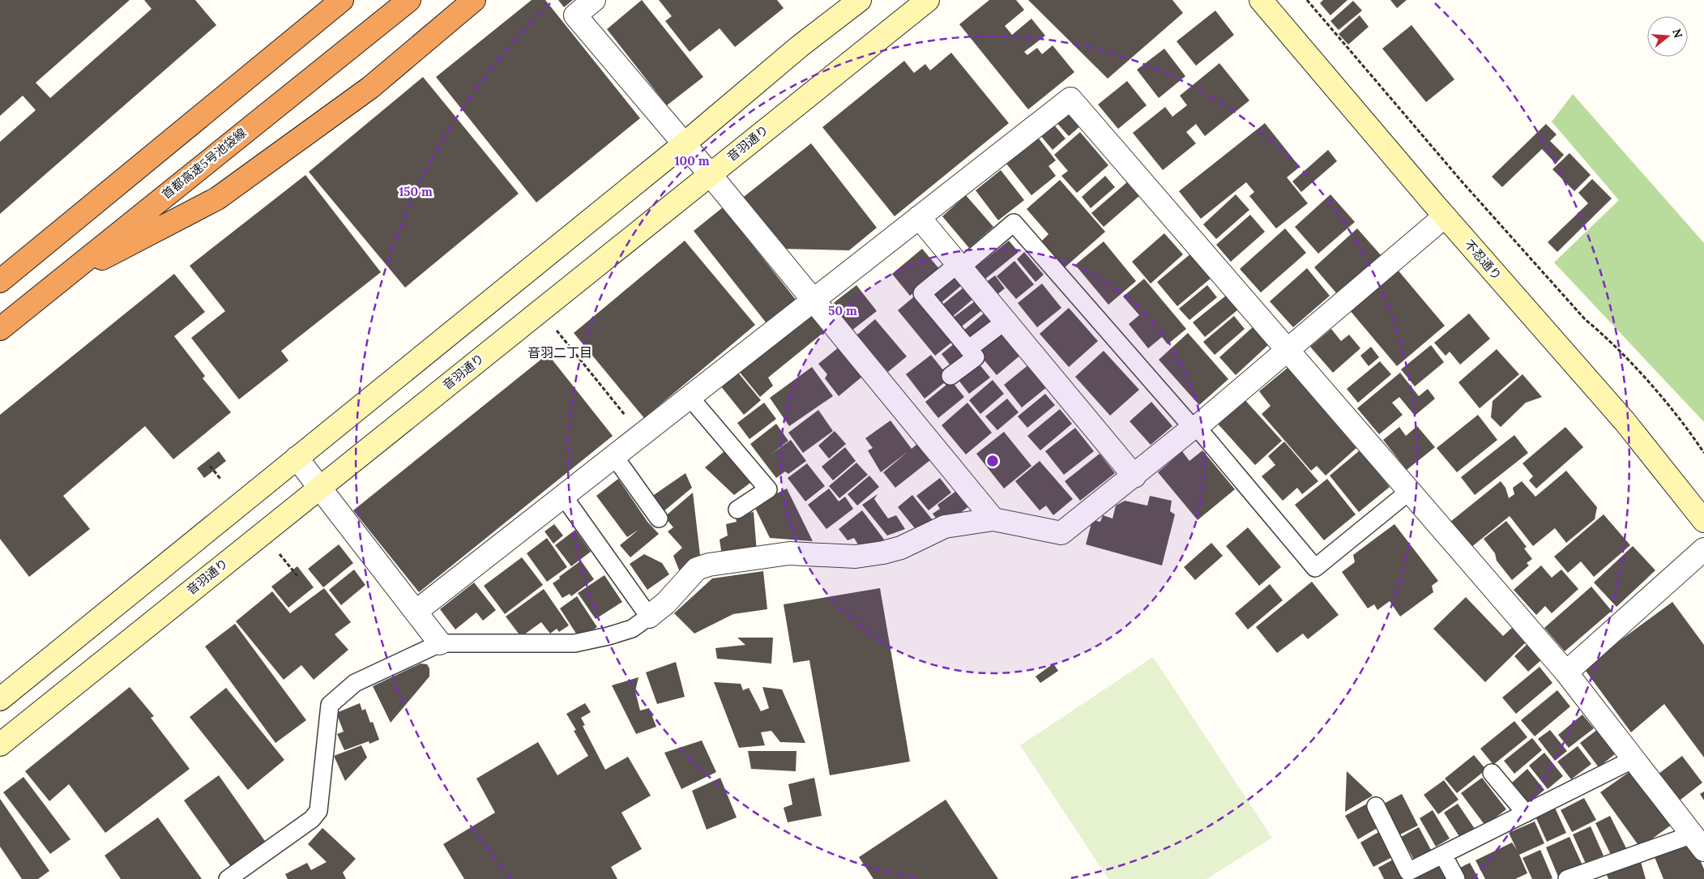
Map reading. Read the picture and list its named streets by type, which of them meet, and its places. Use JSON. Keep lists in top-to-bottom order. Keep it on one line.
{"streets":{"highway":["首都高速5号池袋線"],"main road":["音羽通り","不忍通り"]},"districts":["音羽二丁目"],"north":"right","rings":["100 m","150 m","50 m"]}
